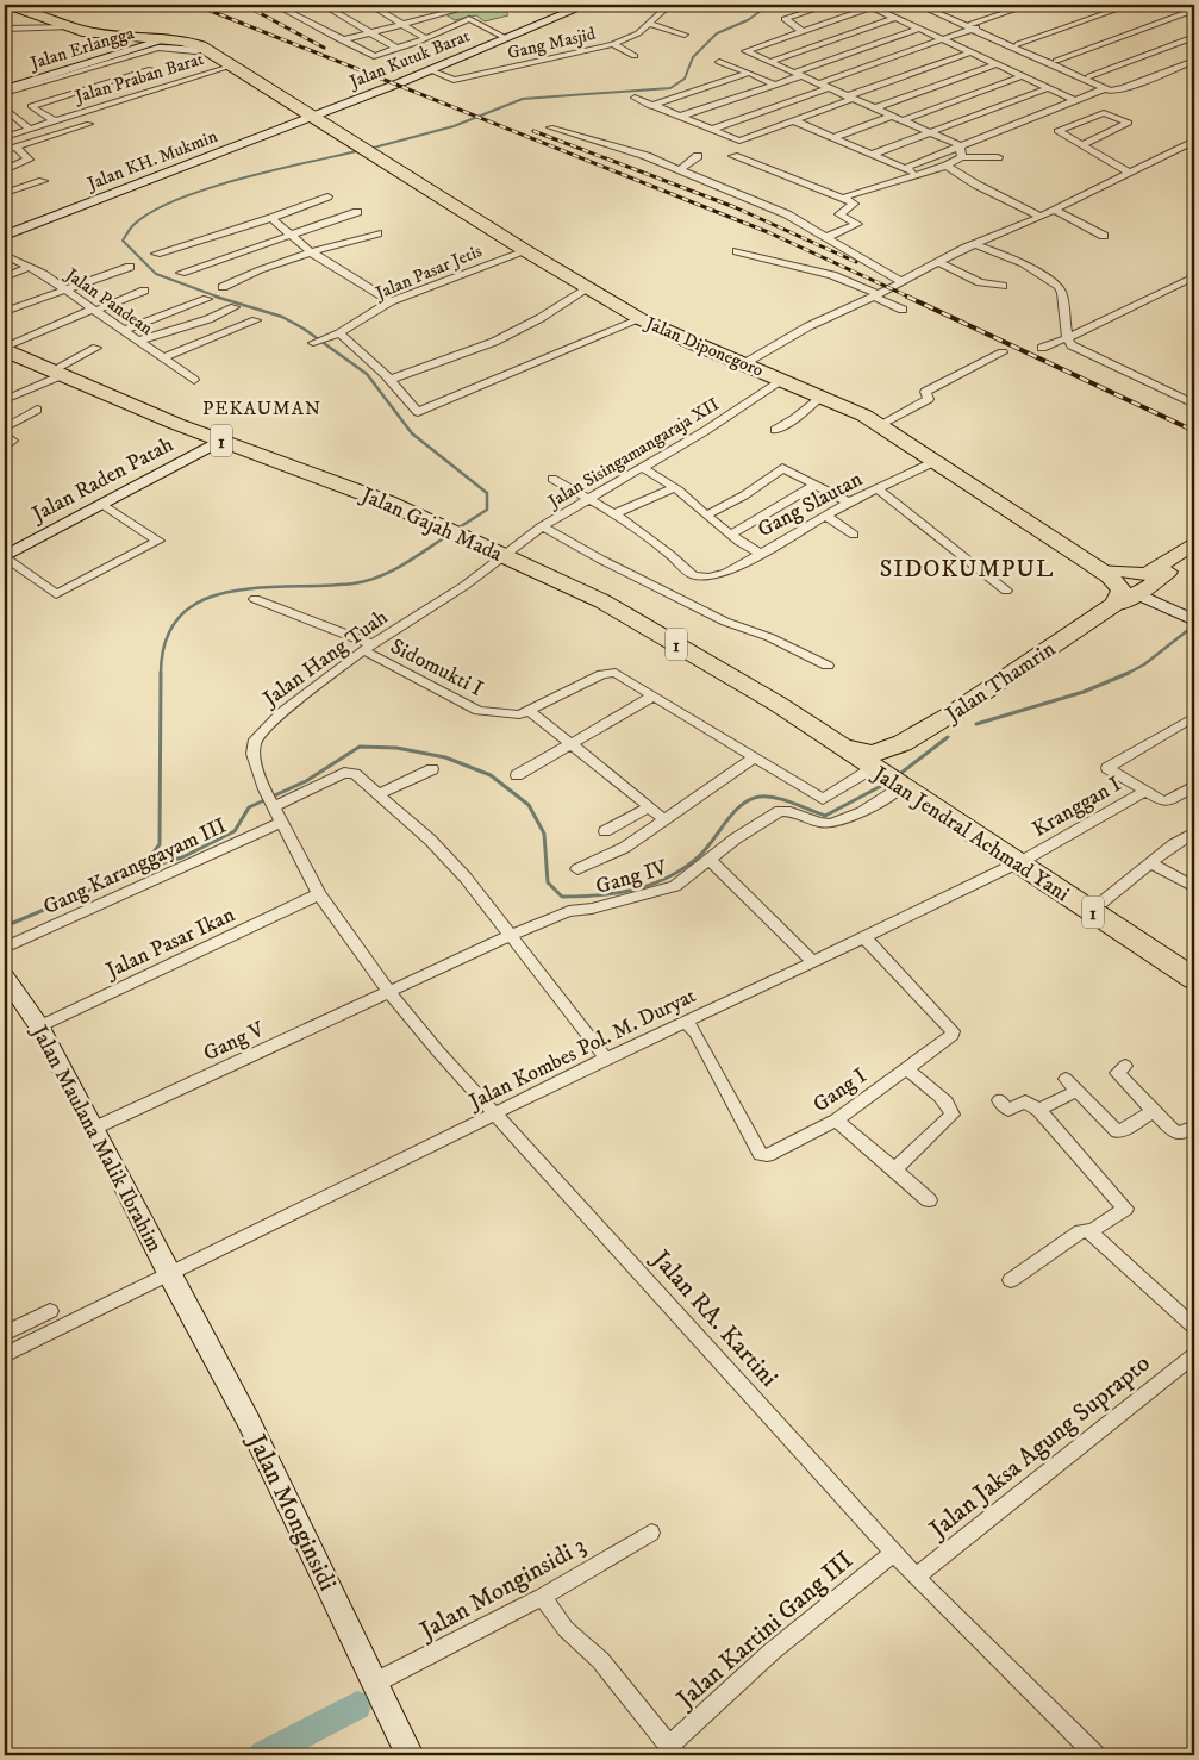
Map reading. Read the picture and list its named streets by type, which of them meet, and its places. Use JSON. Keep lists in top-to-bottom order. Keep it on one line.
{"streets":{"highway":["Jalan Diponegoro","1","Jalan Gajah Mada","Jalan Thamrin","Jalan Jendral Achmad Yani"],"main road":["Jalan Erlangga","Jalan Kutuk Barat","Jalan KH. Mukmin","Jalan Raden Patah","Jalan Maulana Malik Ibrahim","Jalan Monginsidi"],"street":["Gang Masjid","Jalan Praban Barat","Jalan Pasar Jetis","Jalan Pandean","Jalan Sisingamangaraja XII","Gang Slautan","Jalan Hang Tuah","Sidomukti I","Kranggan I","Gang Karanggayam III","Gang IV","Jalan Pasar Ikan","Gang V","Jalan Kombes Pol. M. Duryat","Gang I","Jalan RA. Kartini","Jalan Jaksa Agung Suprapto","Jalan Monginsidi 3","Jalan Kartini Gang III"]},"crossings":[["Gang Masjid","Jalan Kutuk Barat"],["Jalan Erlangga","Jalan Diponegoro"],["Jalan Kutuk Barat","Jalan KH. Mukmin"],["Jalan Kutuk Barat","Jalan Diponegoro"],["Jalan Praban Barat","Jalan Diponegoro"],["Jalan KH. Mukmin","Jalan Diponegoro"],["Jalan Pasar Jetis","Jalan Diponegoro"],["Jalan Diponegoro","Jalan Sisingamangaraja XII"],["Jalan Diponegoro","Gang Slautan"],["Jalan Sisingamangaraja XII","Jalan Gajah Mada"],["Jalan Sisingamangaraja XII","Jalan Hang Tuah"],["Jalan Raden Patah","Jalan Gajah Mada"],["Jalan Gajah Mada","Jalan Hang Tuah"],["Jalan Gajah Mada","Jalan Thamrin"],["Jalan Gajah Mada","Jalan Jendral Achmad Yani"],["Jalan Hang Tuah","Sidomukti I"],["Jalan Hang Tuah","Gang Karanggayam III"],["Jalan Hang Tuah","Jalan Pasar Ikan"],["Jalan Hang Tuah","Jalan RA. Kartini"],["Jalan Thamrin","Jalan Jendral Achmad Yani"],["Jalan Thamrin","Gang IV"],["Kranggan I","Jalan Jendral Achmad Yani"],["Kranggan I","Jalan Kombes Pol. M. Duryat"],["Jalan Jendral Achmad Yani","Gang IV"],["Jalan Jendral Achmad Yani","Jalan Kombes Pol. M. Duryat"],["Gang IV","Gang V"],["Gang IV","Jalan RA. Kartini"],["Jalan Pasar Ikan","Jalan Maulana Malik Ibrahim"],["Jalan Pasar Ikan","Jalan RA. Kartini"],["Gang V","Jalan Maulana Malik Ibrahim"],["Gang V","Jalan RA. Kartini"],["Jalan Kombes Pol. M. Duryat","Gang I"],["Jalan Kombes Pol. M. Duryat","Jalan Maulana Malik Ibrahim"],["Jalan Kombes Pol. M. Duryat","Jalan RA. Kartini"],["Jalan Kombes Pol. M. Duryat","Jalan Monginsidi"],["Jalan Maulana Malik Ibrahim","Jalan Monginsidi"],["Jalan RA. Kartini","Jalan Jaksa Agung Suprapto"],["Jalan RA. Kartini","Jalan Kartini Gang III"],["Jalan Monginsidi","Jalan Monginsidi 3"]],"districts":["PEKAUMAN","SIDOKUMPUL"]}
